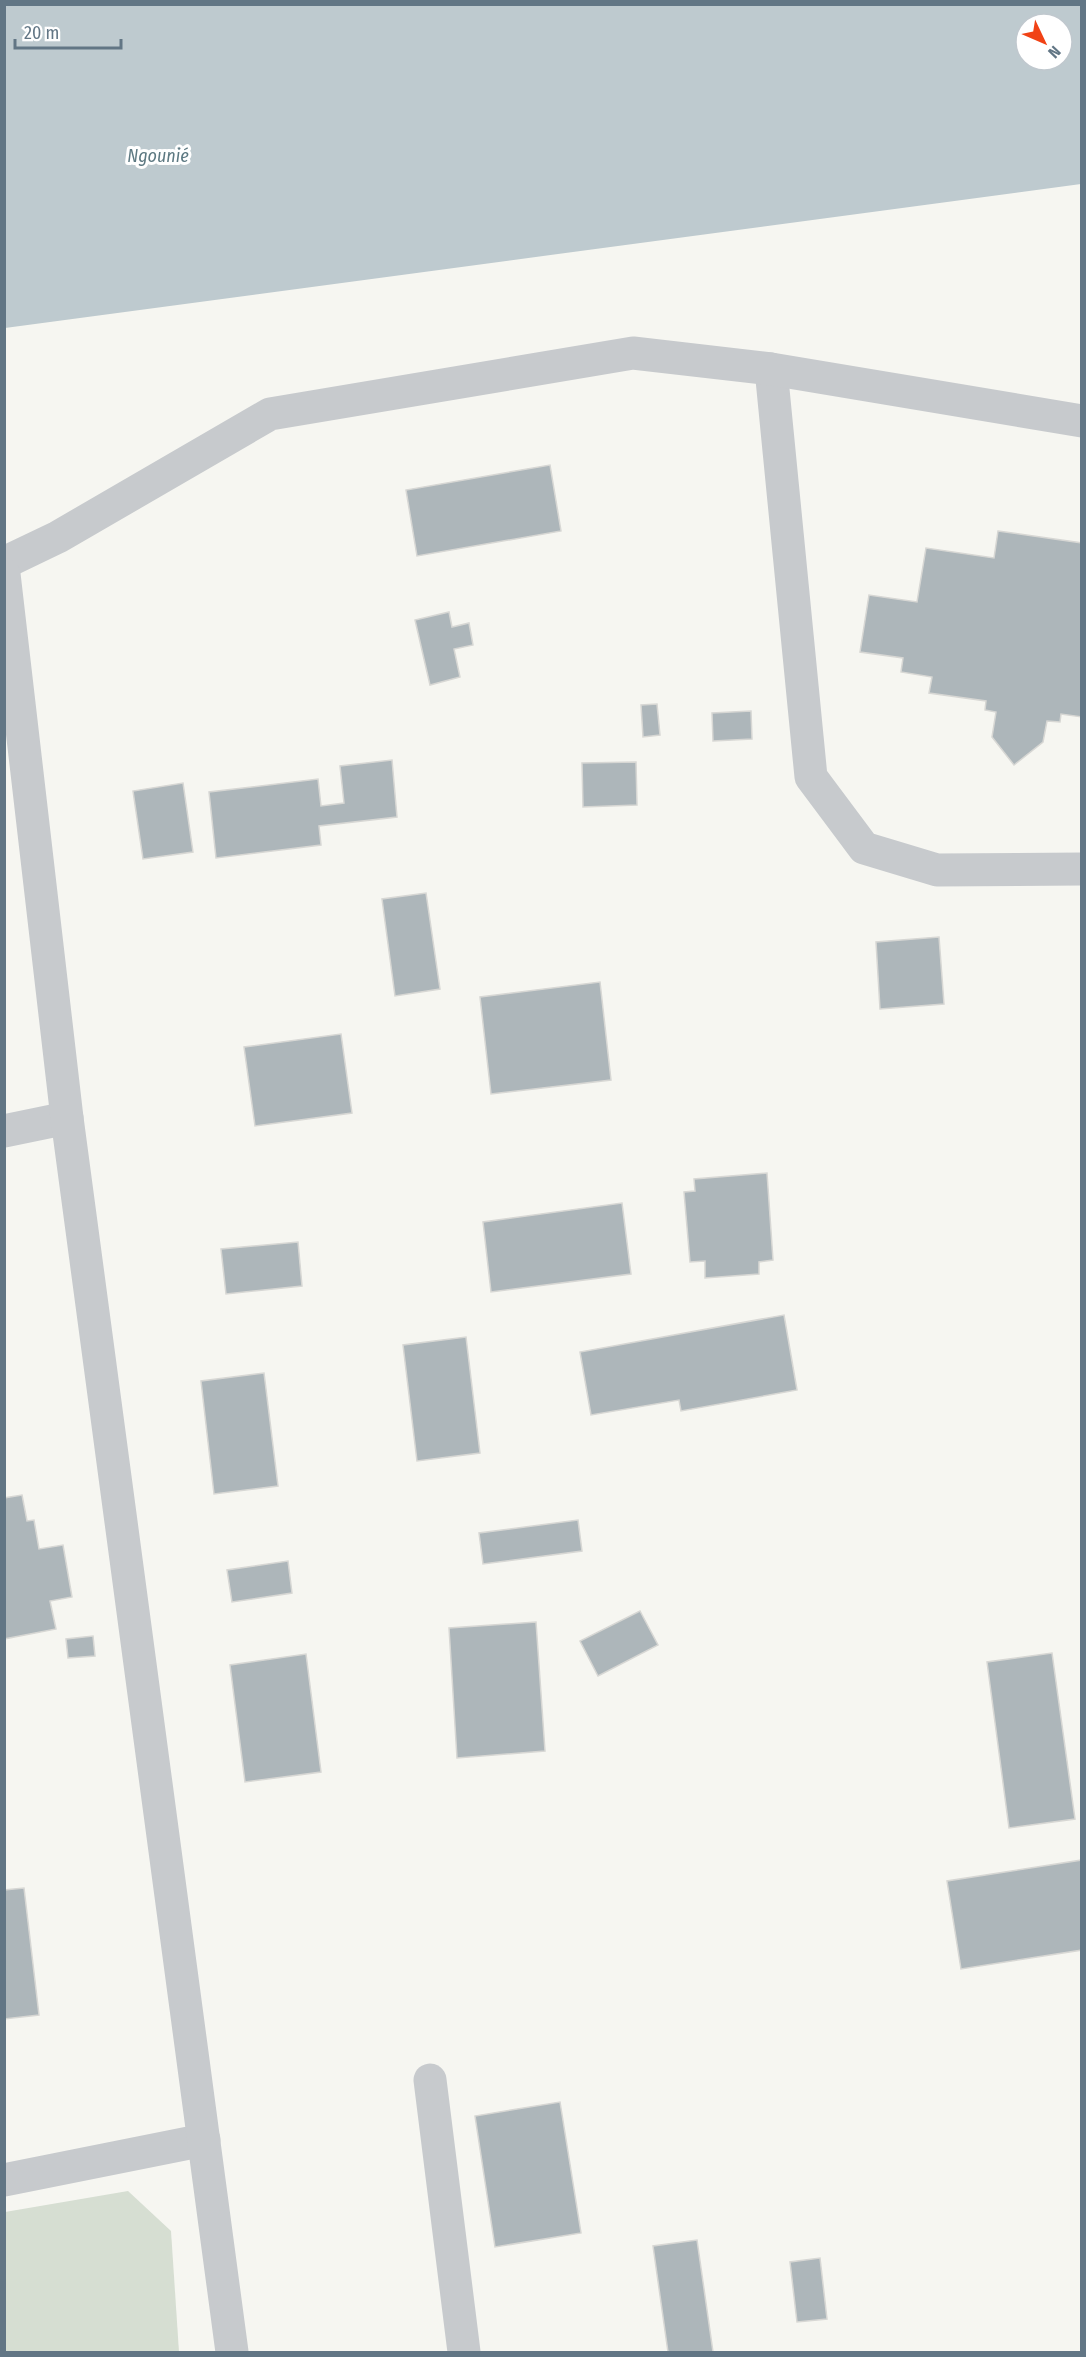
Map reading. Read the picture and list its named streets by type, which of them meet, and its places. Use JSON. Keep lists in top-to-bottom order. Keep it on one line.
{"water":["Ngounié"],"scale_bar":"20 m","north":"bottom right"}
